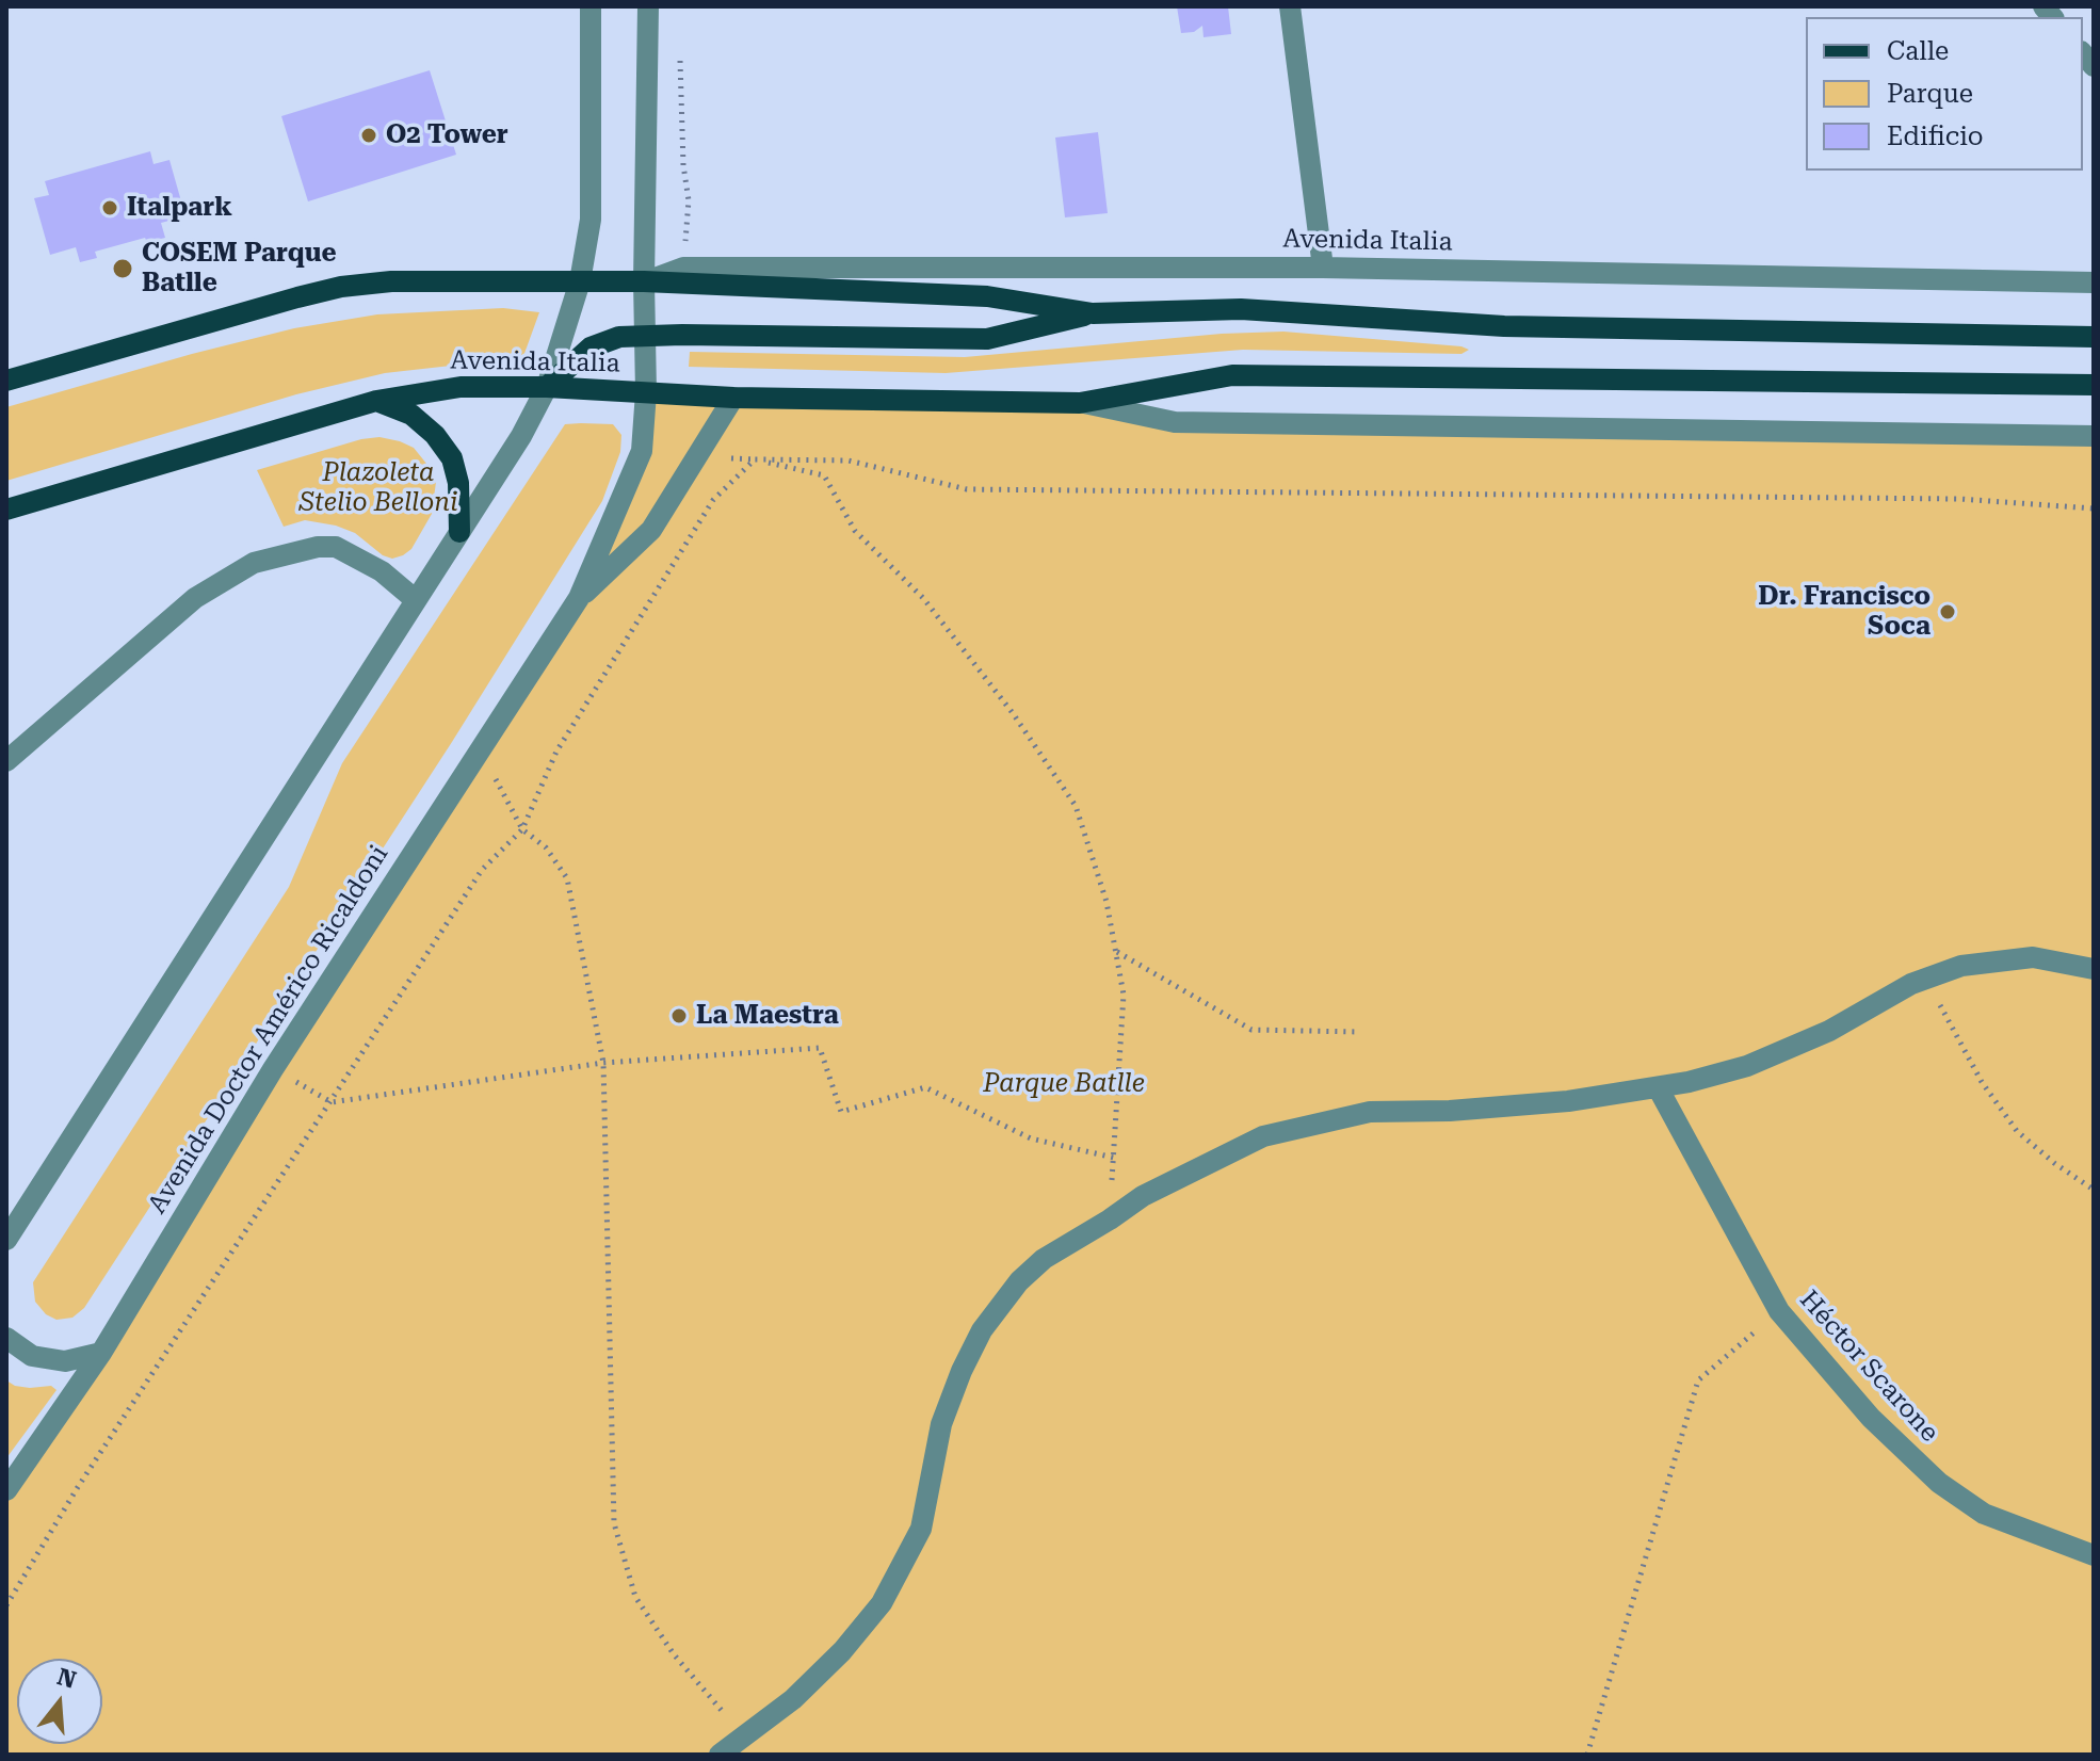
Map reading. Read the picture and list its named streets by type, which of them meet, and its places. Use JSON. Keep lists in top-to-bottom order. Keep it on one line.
{"streets":{"main road":["Avenida Italia"],"street":["Avenida Doctor Américo Ricaldoni","Héctor Scarone"]},"crossings":[["Avenida Italia","Avenida Doctor Américo Ricaldoni"]],"parks":["Plazoleta Stelio Belloni","Parque Batlle"],"places":["O2 Tower","Italpark","COSEM Parque Batlle","Dr. Francisco Soca","La Maestra"],"legend":["Calle","Parque","Edificio"],"north":"top"}
